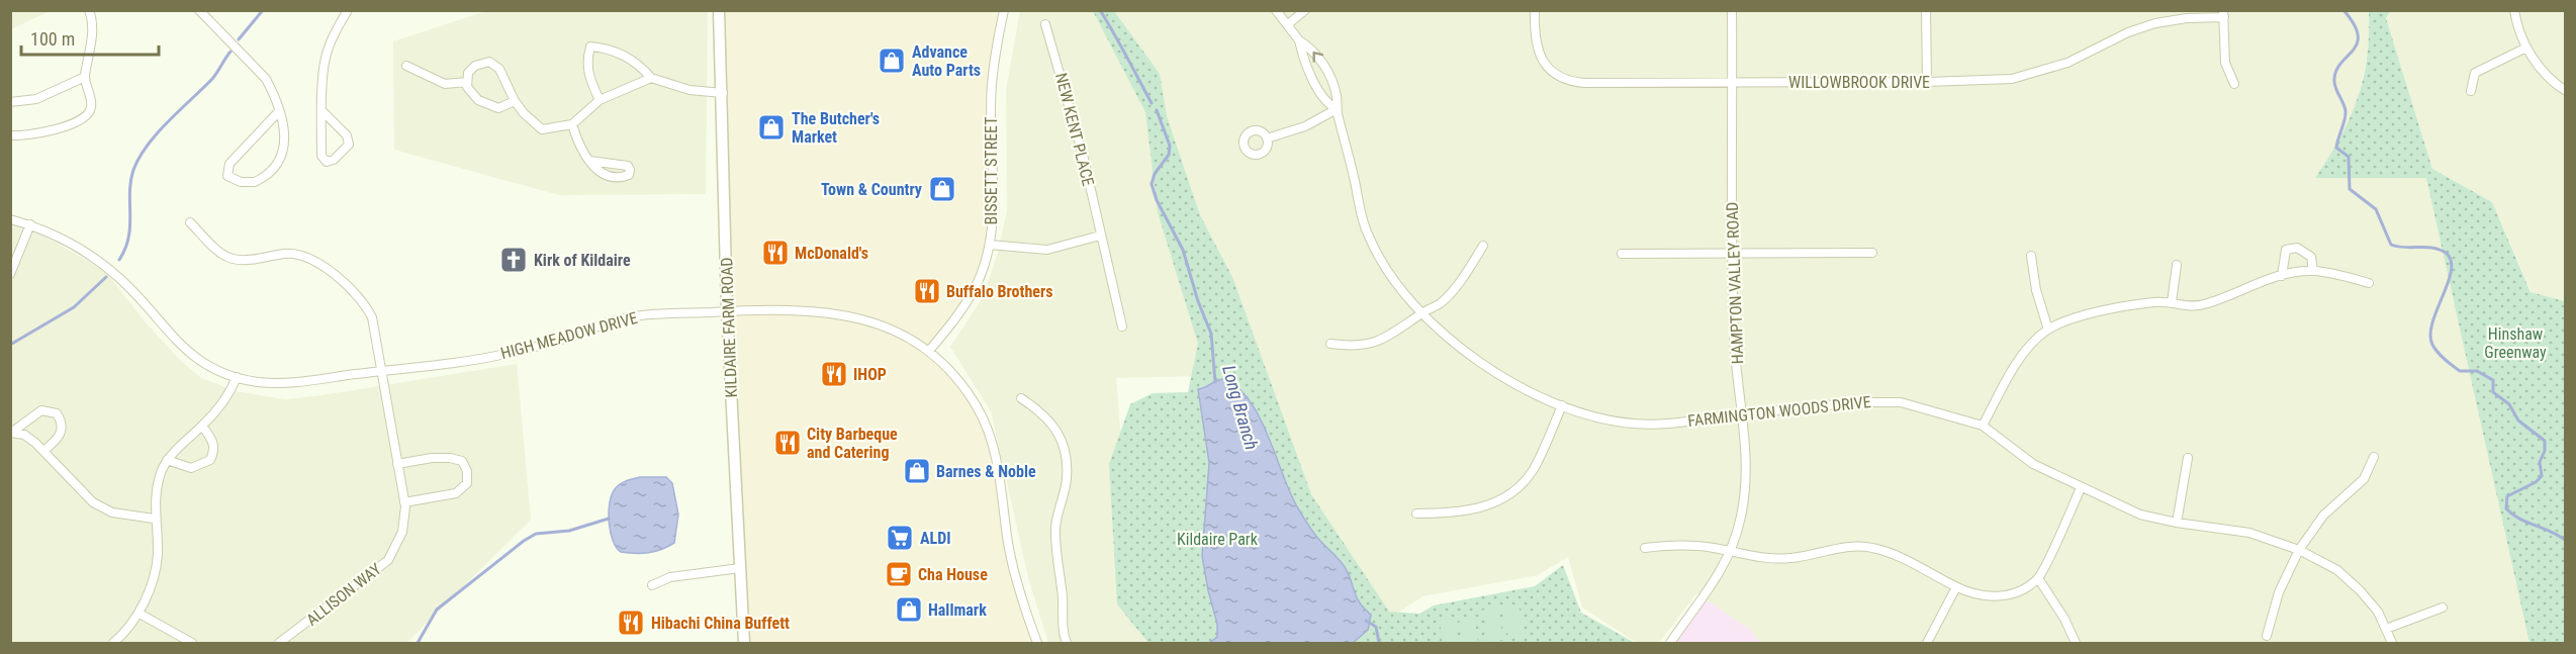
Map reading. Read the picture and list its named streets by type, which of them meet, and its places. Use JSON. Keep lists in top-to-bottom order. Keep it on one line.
{"streets":{"main road":["KILDAIRE FARM ROAD"],"street":["WILLOWBROOK DRIVE","NEW KENT PLACE","BISSETT STREET","HAMPTON VALLEY ROAD","HIGH MEADOW DRIVE","FARMINGTON WOODS DRIVE","ALLISON WAY"]},"crossings":[["WILLOWBROOK DRIVE","HAMPTON VALLEY ROAD"],["BISSETT STREET","HIGH MEADOW DRIVE"],["HAMPTON VALLEY ROAD","FARMINGTON WOODS DRIVE"],["KILDAIRE FARM ROAD","HIGH MEADOW DRIVE"],["HIGH MEADOW DRIVE","ALLISON WAY"]],"water":["Long Branch"],"parks":["Hinshaw Greenway","Kildaire Park"],"places":{"shop":["Advance Auto Parts","The Butcher's Market","Town & Country","Barnes & Noble","Hallmark"],"restaurant":["McDonald's","Buffalo Brothers","IHOP","City Barbeque and Catering","Hibachi China Buffett"],"church":["Kirk of Kildaire"],"supermarket":["ALDI"],"cafe":["Cha House"]},"scale_bar":"100 m"}
